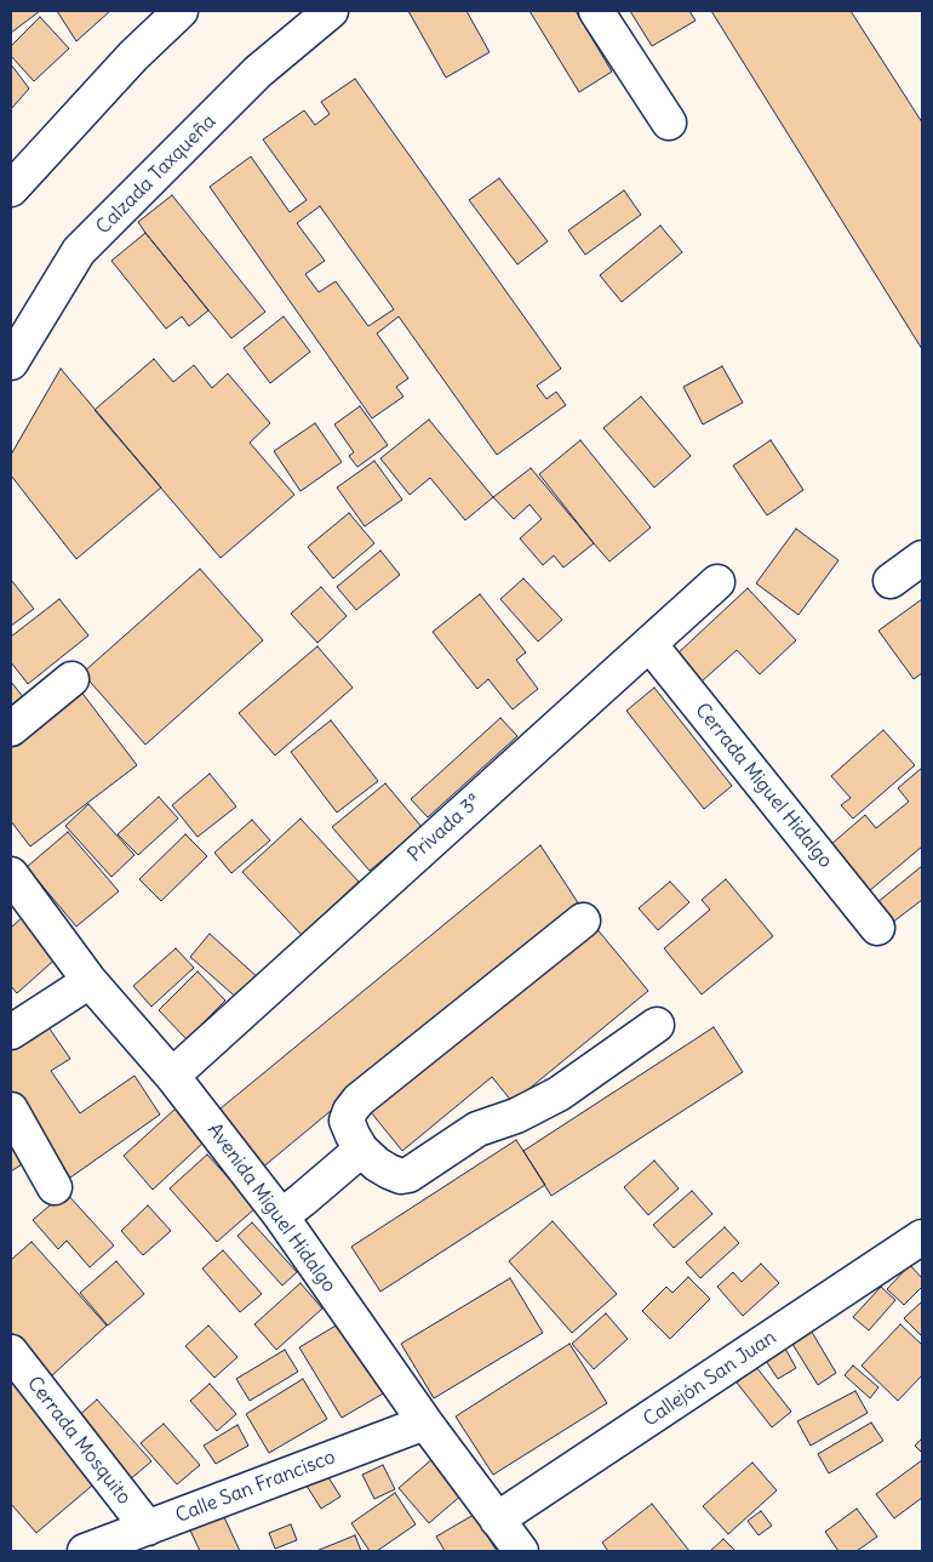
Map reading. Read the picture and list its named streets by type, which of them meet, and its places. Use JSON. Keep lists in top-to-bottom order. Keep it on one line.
{"streets":{"street":["Calzada Taxqueña","Cerrada Miguel Hidalgo","Privada 3ª","Avenida Miguel Hidalgo","Callejón San Juan","Cerrada Mosquito","Calle San Francisco"]},"crossings":[["Cerrada Miguel Hidalgo","Privada 3ª"],["Privada 3ª","Avenida Miguel Hidalgo"],["Avenida Miguel Hidalgo","Callejón San Juan"],["Avenida Miguel Hidalgo","Calle San Francisco"],["Cerrada Mosquito","Calle San Francisco"]]}
